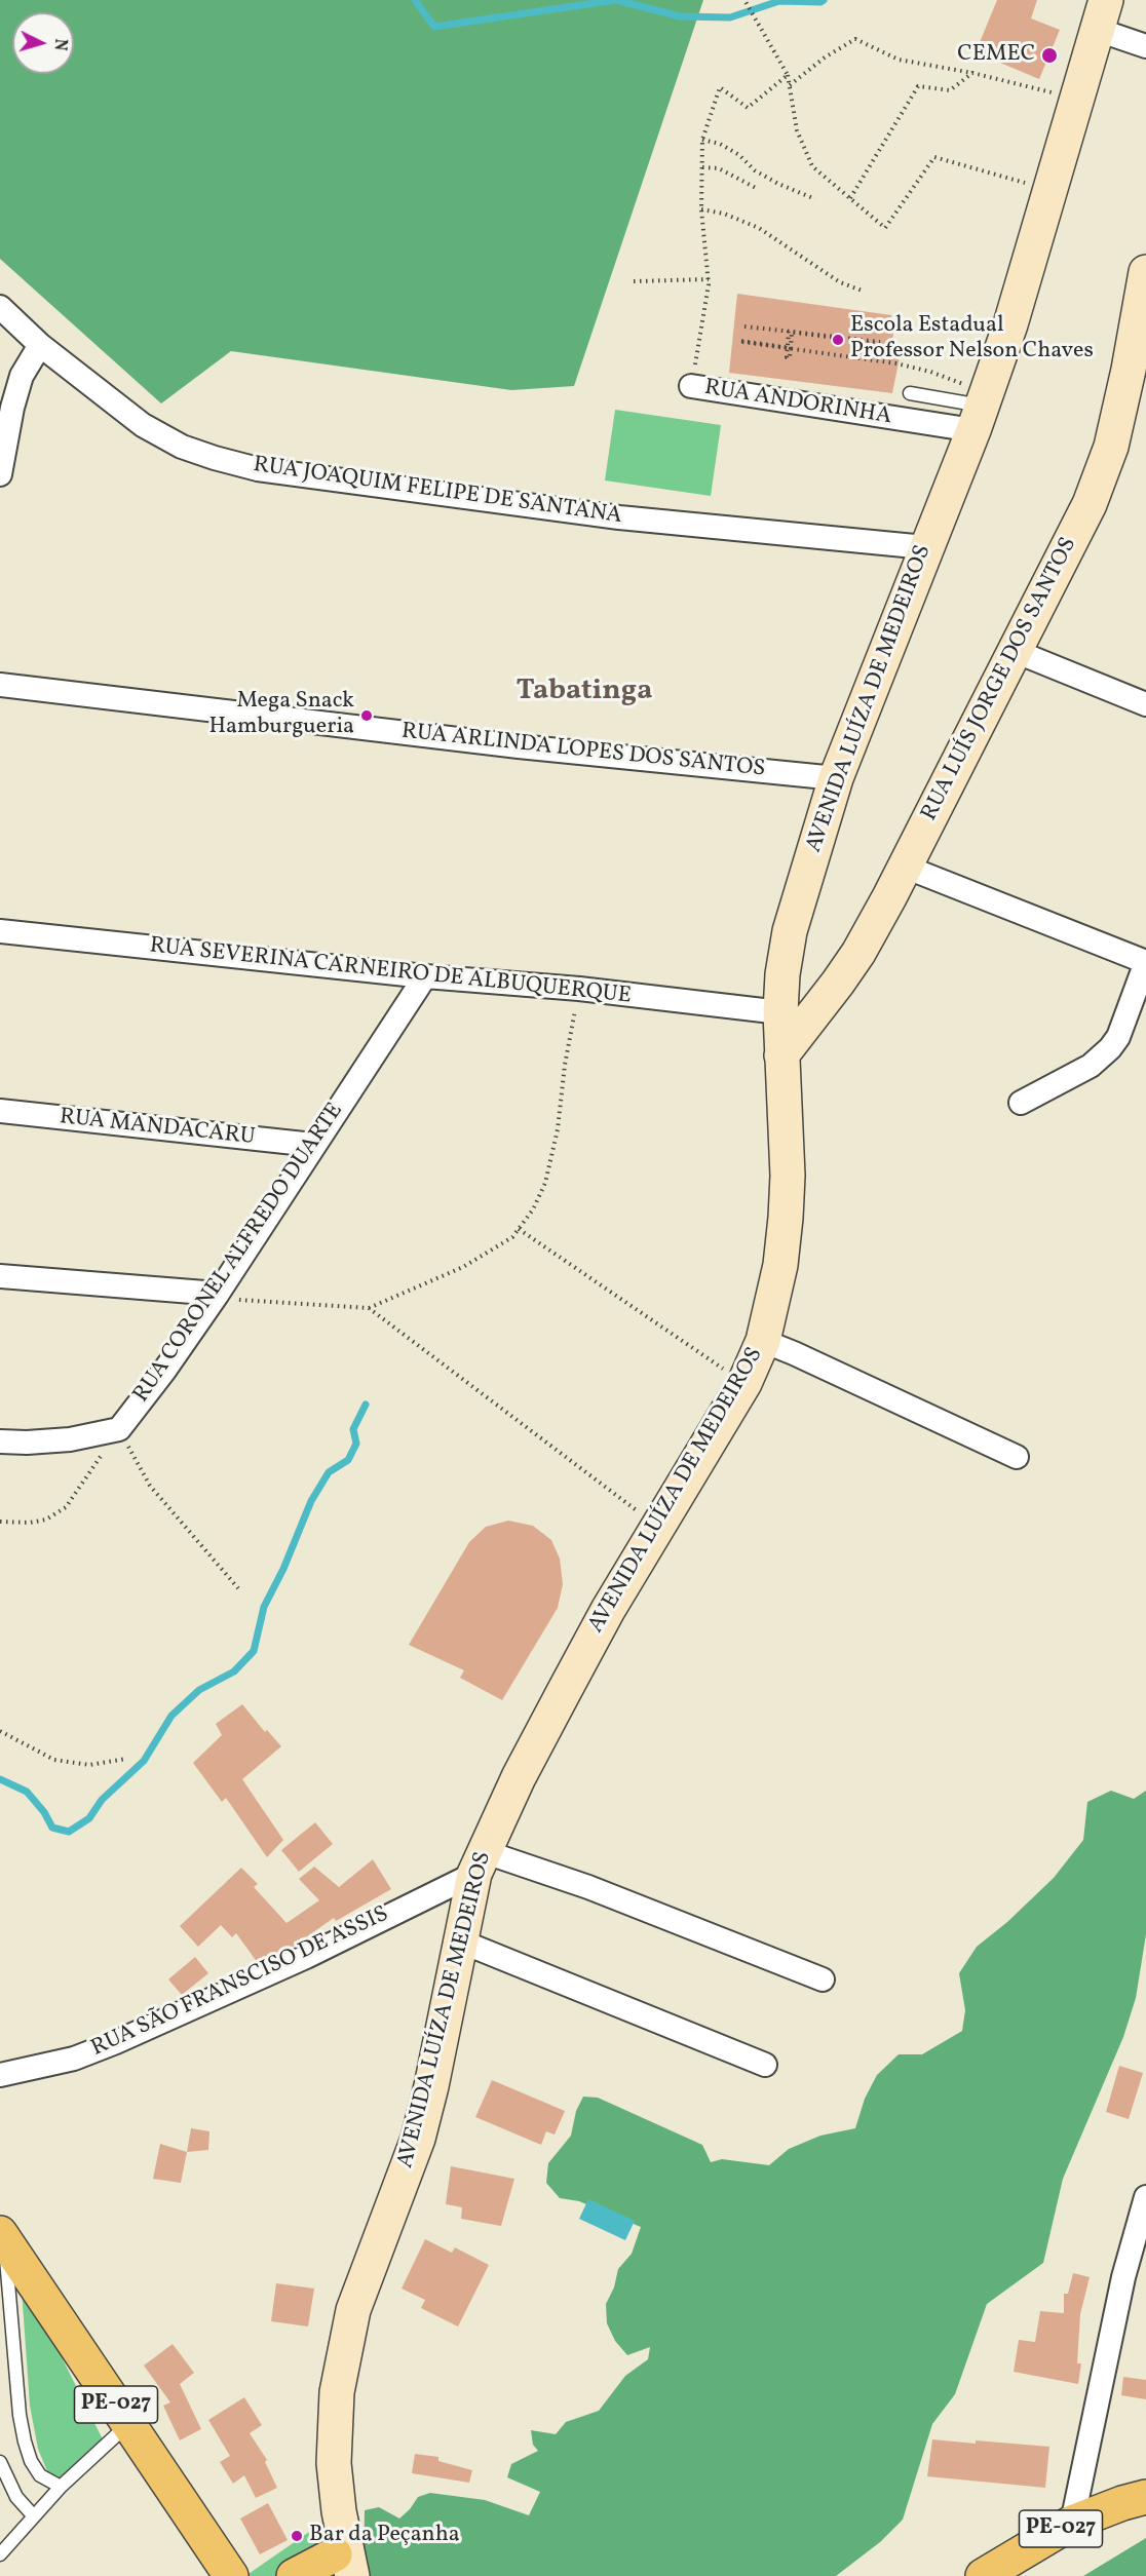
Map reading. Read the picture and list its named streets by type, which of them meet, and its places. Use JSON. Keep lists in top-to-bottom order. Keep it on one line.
{"streets":{"main road":["PE-027"],"street":["RUA ANDORINHA","RUA JOAQUIM FELIPE DE SANTANA","RUA LUÍS JORGE DOS SANTOS","AVENIDA LUÍZA DE MEDEIROS","RUA ARLINDA LOPES DOS SANTOS","RUA SEVERINA CARNEIRO DE ALBUQUERQUE","RUA MANDACARU","RUA CORONEL ALFREDO DUARTE","RUA SÃO FRANSCISO DE ASSIS"]},"crossings":[["RUA ANDORINHA","AVENIDA LUÍZA DE MEDEIROS"],["RUA JOAQUIM FELIPE DE SANTANA","AVENIDA LUÍZA DE MEDEIROS"],["RUA LUÍS JORGE DOS SANTOS","AVENIDA LUÍZA DE MEDEIROS"],["AVENIDA LUÍZA DE MEDEIROS","RUA ARLINDA LOPES DOS SANTOS"],["AVENIDA LUÍZA DE MEDEIROS","RUA SEVERINA CARNEIRO DE ALBUQUERQUE"],["AVENIDA LUÍZA DE MEDEIROS","RUA SÃO FRANSCISO DE ASSIS"],["RUA SEVERINA CARNEIRO DE ALBUQUERQUE","RUA CORONEL ALFREDO DUARTE"],["RUA MANDACARU","RUA CORONEL ALFREDO DUARTE"]],"districts":["Tabatinga"],"places":["CEMEC","Escola Estadual Professor Nelson Chaves","Mega Snack Hamburgueria","Bar da Peçanha"],"north":"right"}
